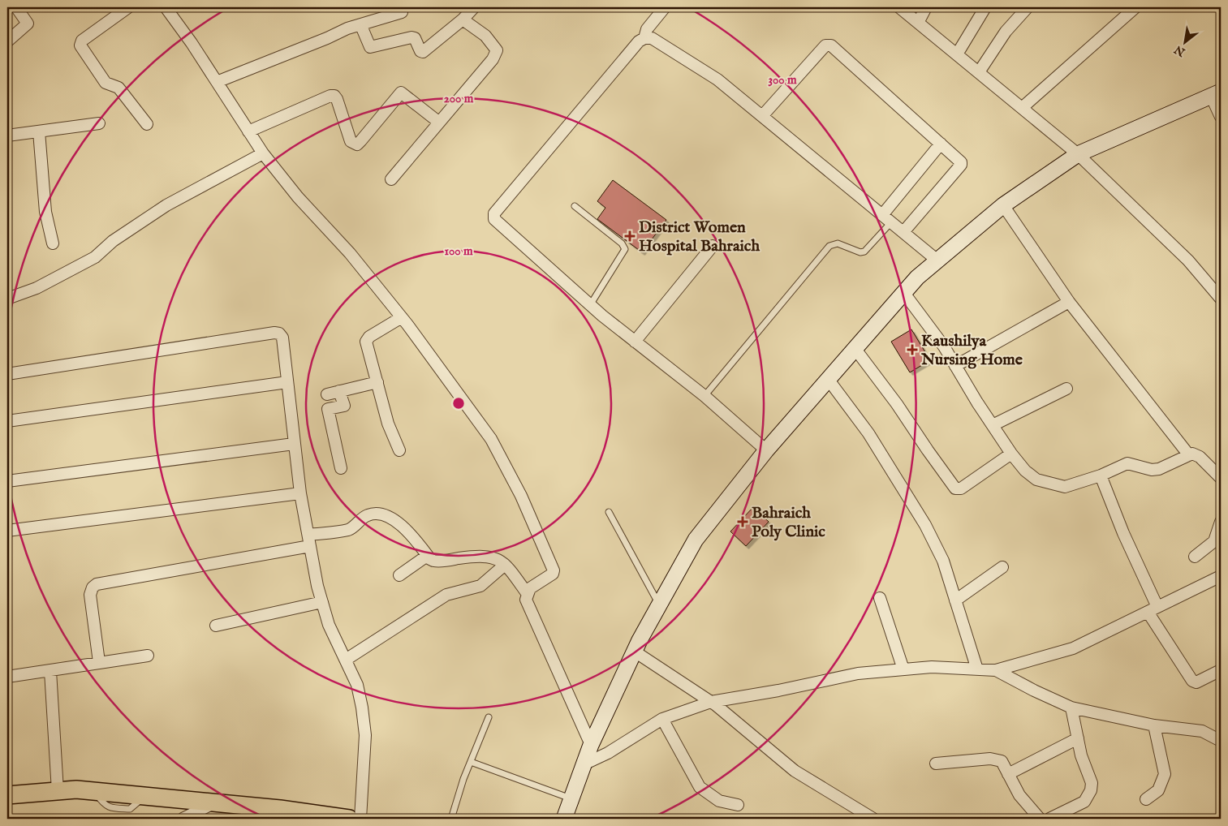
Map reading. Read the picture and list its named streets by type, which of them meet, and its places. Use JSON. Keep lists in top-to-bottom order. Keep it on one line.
{"places":{"health":["District Women Hospital Bahraich","Kaushilya Nursing Home","Bahraich Poly Clinic"]},"north":"bottom left","rings":["300 m","200 m","100 m"]}
